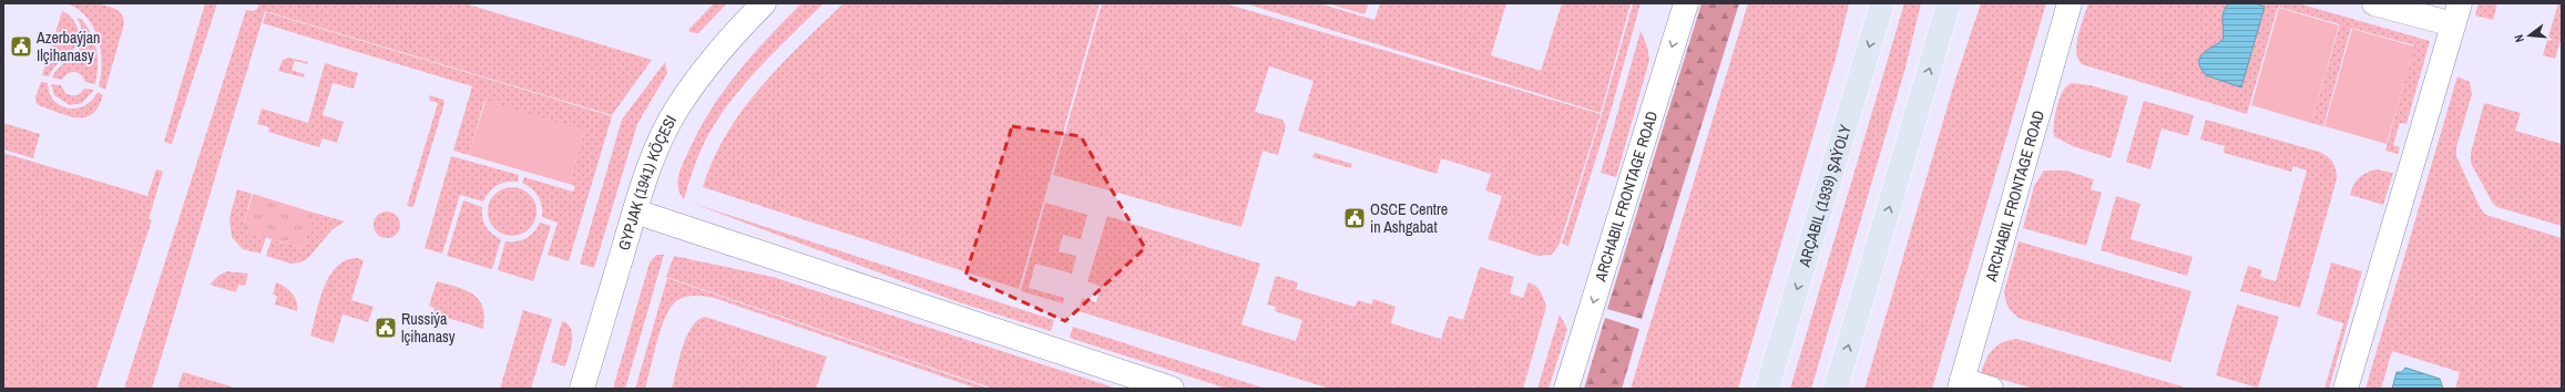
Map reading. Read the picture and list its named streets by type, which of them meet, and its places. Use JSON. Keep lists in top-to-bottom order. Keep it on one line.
{"streets":{"main road":["ARÇABIL (1939) ŞAÝOLY"],"street":["GYPJAK (1941) KÖÇESI","ARCHABIL FRONTAGE ROAD"]},"one_way":["ARCHABIL FRONTAGE ROAD"],"places":{"public building":["Azerbaýjan Ilçihanasy","OSCE Centre in Ashgabat","Russiýa lçihanasy"]},"north":"left"}
